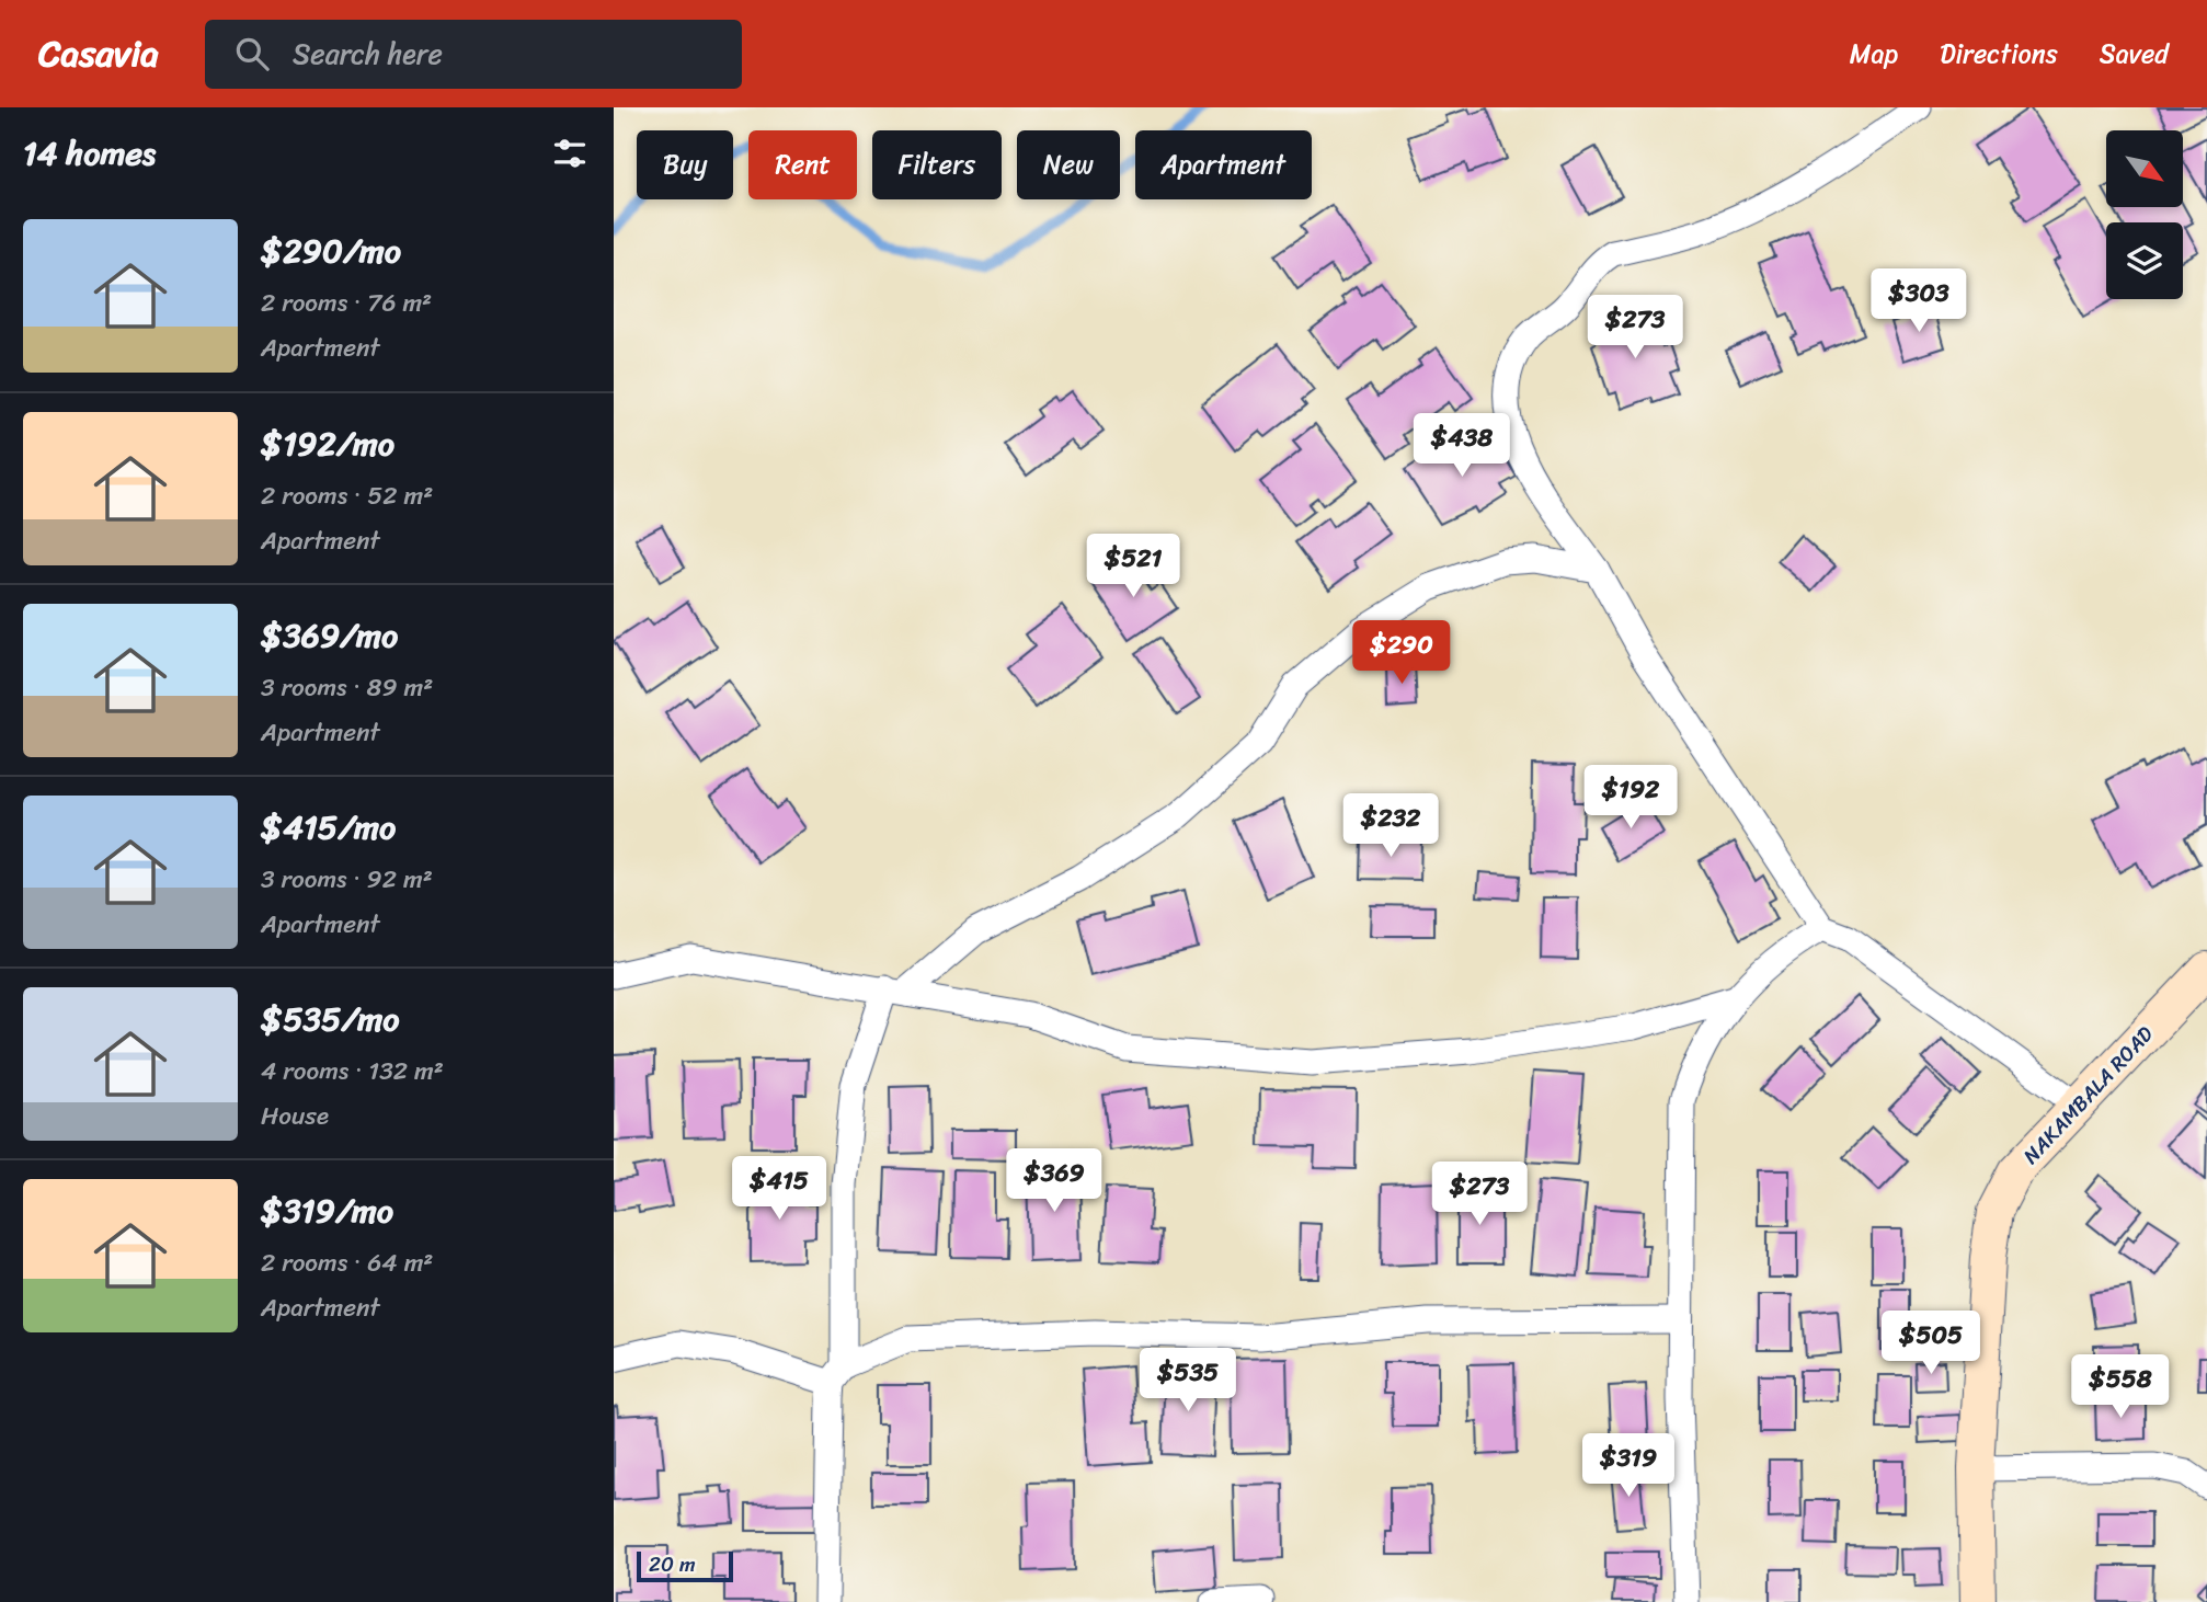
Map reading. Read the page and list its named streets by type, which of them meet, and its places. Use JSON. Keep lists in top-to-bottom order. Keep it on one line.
{"streets":{"main road":["NAKAMBALA ROAD"]},"scale_bar":"20 m","north":"bottom right","page":{"header":"Casavia","search":"Search here","nav":["Map","Directions","Saved"],"heading":"14 homes","chip":["Buy","Rent","Filters","New","Apartment"],"list":[{"name":"$290/mo","note":"2 rooms · 76 m² · Apartment"},{"name":"$192/mo","note":"2 rooms · 52 m² · Apartment"},{"name":"$369/mo","note":"3 rooms · 89 m² · Apartment"},{"name":"$415/mo","note":"3 rooms · 92 m² · Apartment"},{"name":"$535/mo","note":"4 rooms · 132 m² · House"},{"name":"$319/mo","note":"2 rooms · 64 m² · Apartment"}],"price":["$303","$273","$438","$521","$290","$192","$232","$369","$415","$273","$505","$535","$558","$319"],"scale":"20 m"}}
